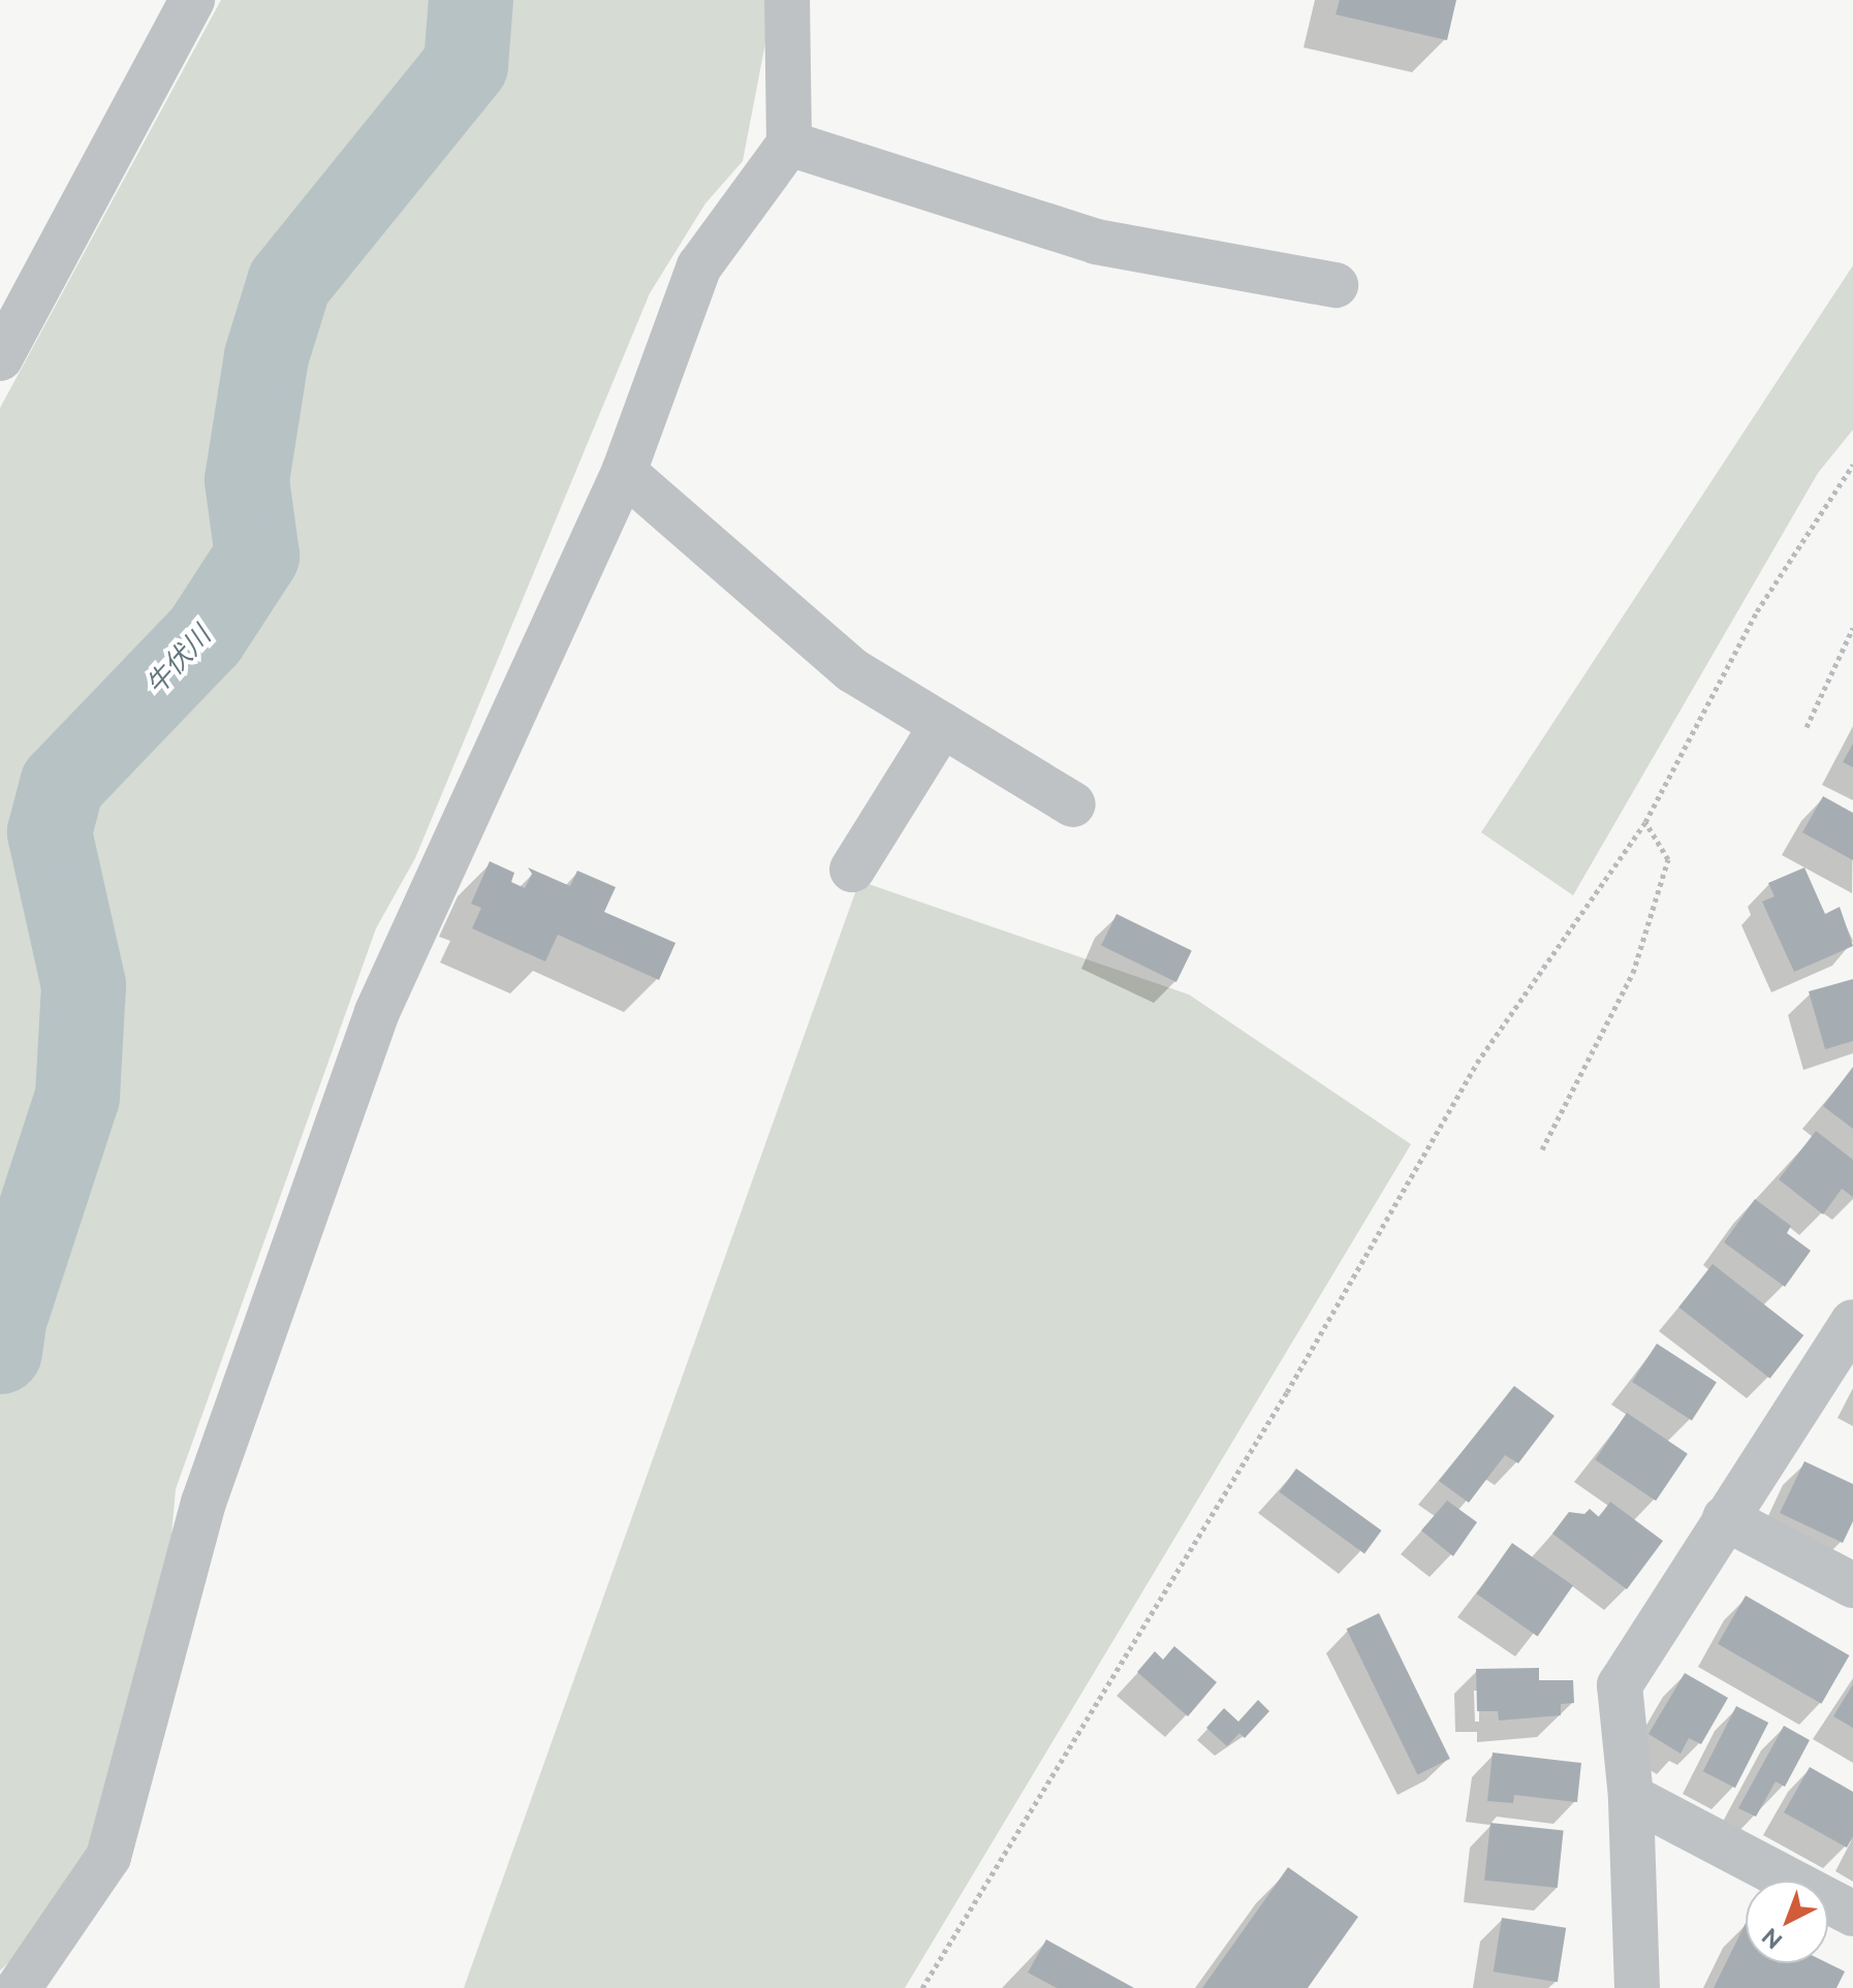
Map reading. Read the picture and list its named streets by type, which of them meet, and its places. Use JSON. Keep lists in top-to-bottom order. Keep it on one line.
{"water":["牛伏川"],"north":"bottom left"}
